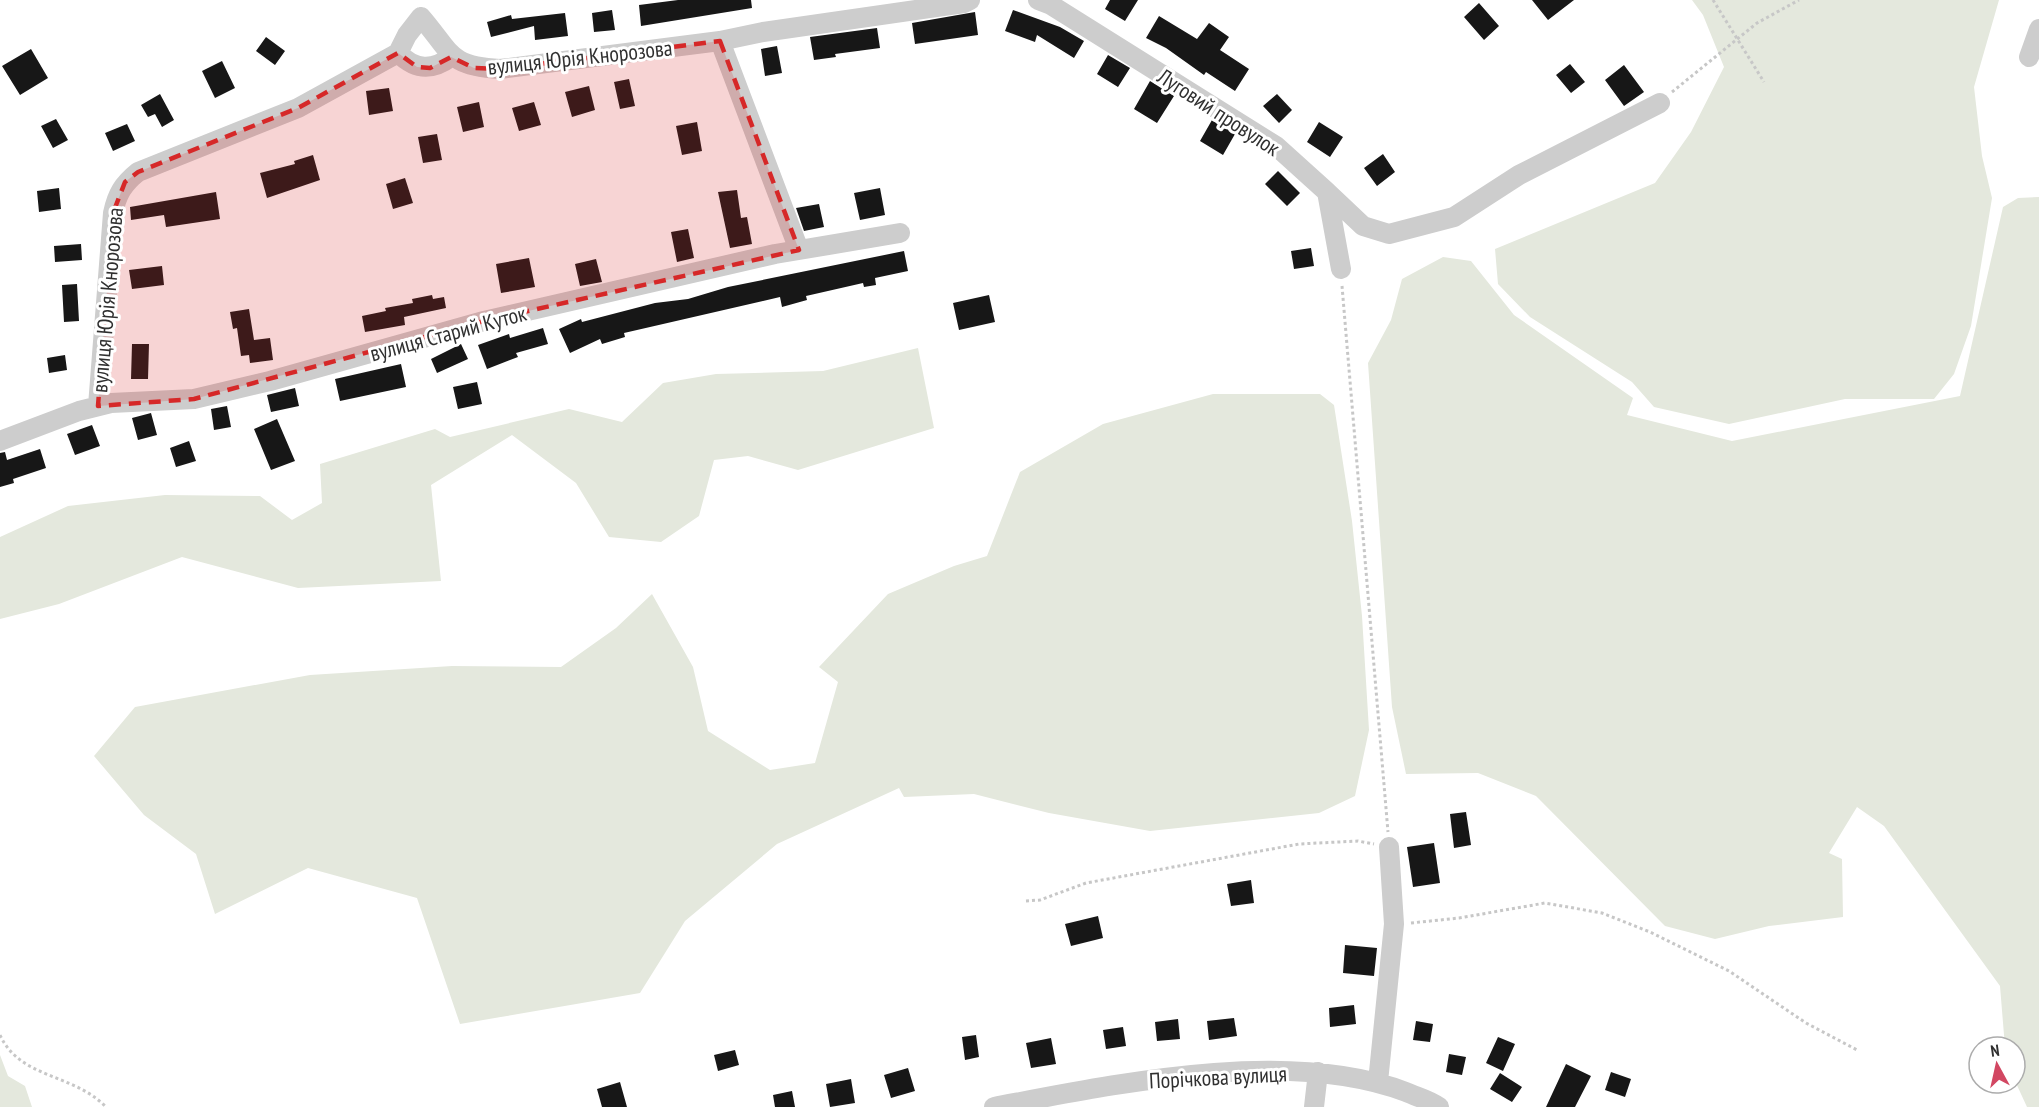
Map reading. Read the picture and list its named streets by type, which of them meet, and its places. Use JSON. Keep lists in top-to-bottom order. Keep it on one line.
{"streets":{"street":["вулиця Юрія Кнорозова","Луговий провулок","вулиця Старий Куток","Порічкова вулиця"]},"crossings":[["вулиця Юрія Кнорозова","вулиця Старий Куток"]],"north":"top"}
